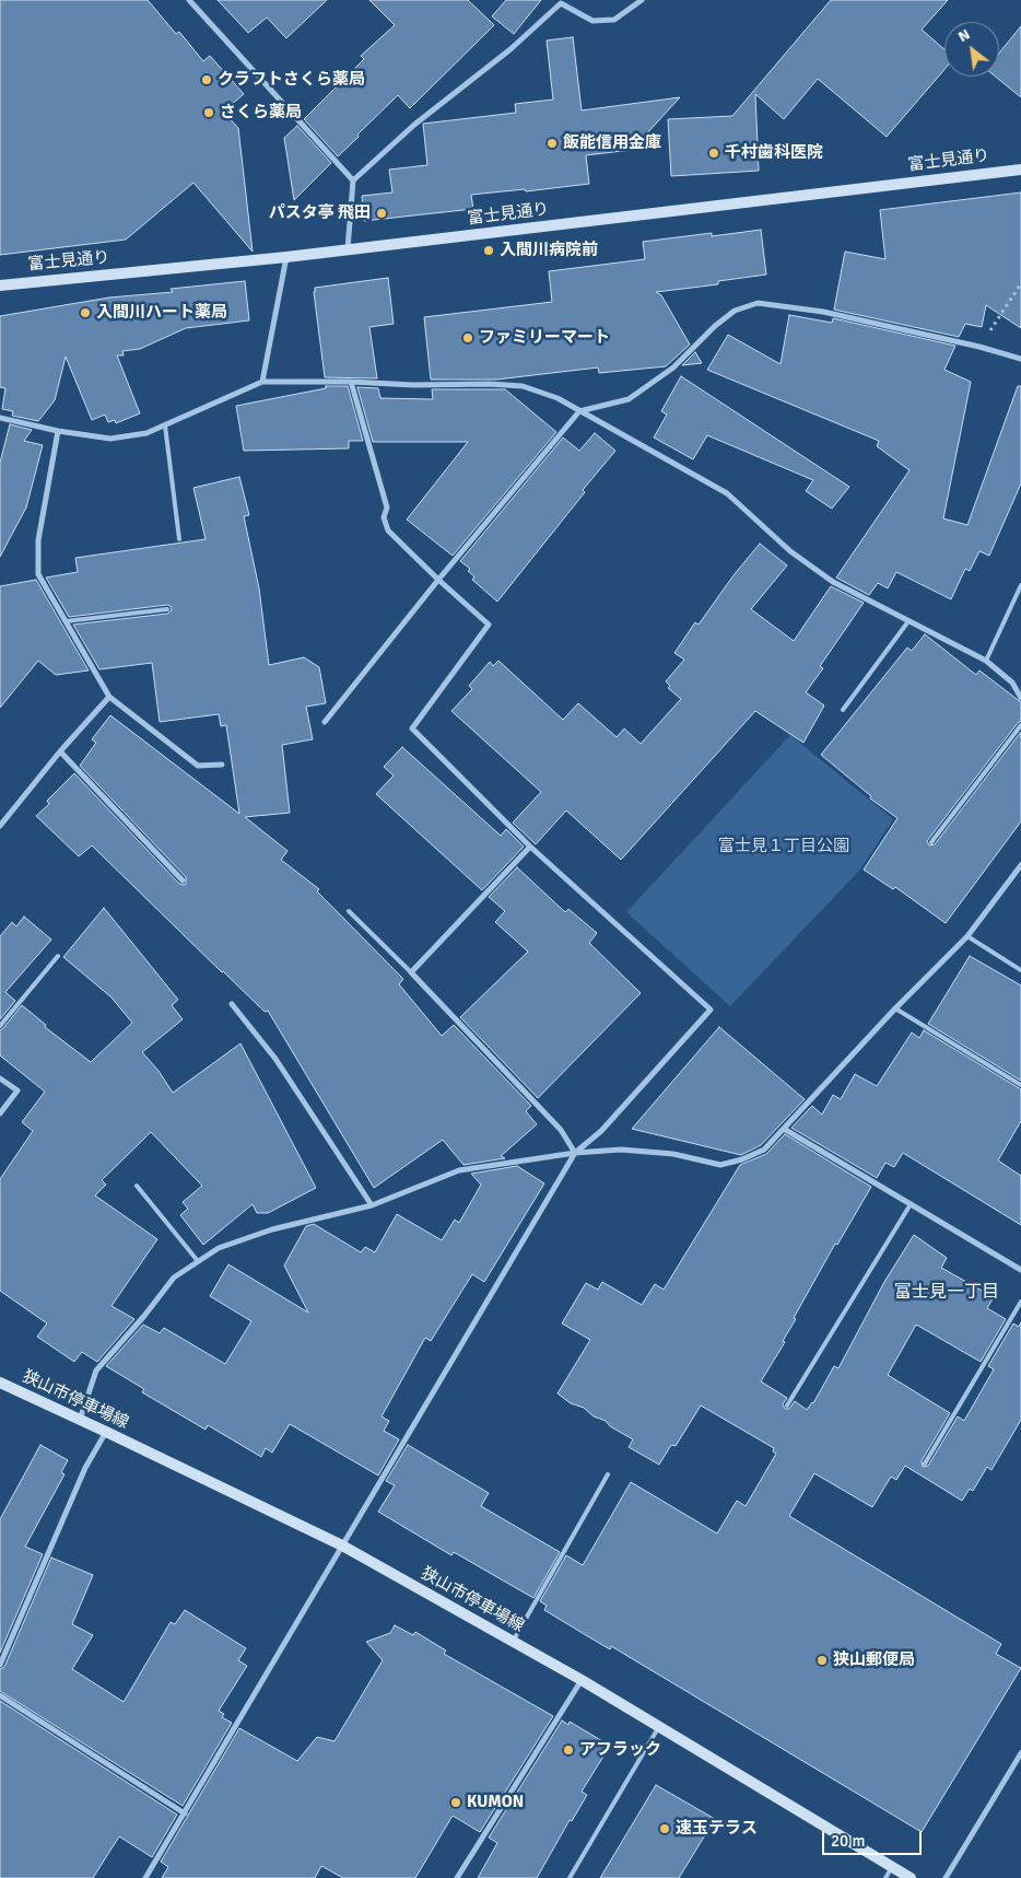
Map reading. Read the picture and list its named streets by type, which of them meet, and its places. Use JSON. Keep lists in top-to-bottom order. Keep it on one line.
{"streets":{"main road":["富士見通り","狭山市停車場線"]},"districts":["富士見一丁目"],"parks":["富士見１丁目公園"],"places":["クラフトさくら薬局","さくら薬局","飯能信用金庫","千村歯科医院","パスタ亭 飛田","入間川病院前","入間川ハート薬局","ファミリーマート","狭山郵便局","アフラック","KUMON","速玉テラス"],"scale_bar":"20 m","north":"top left"}
